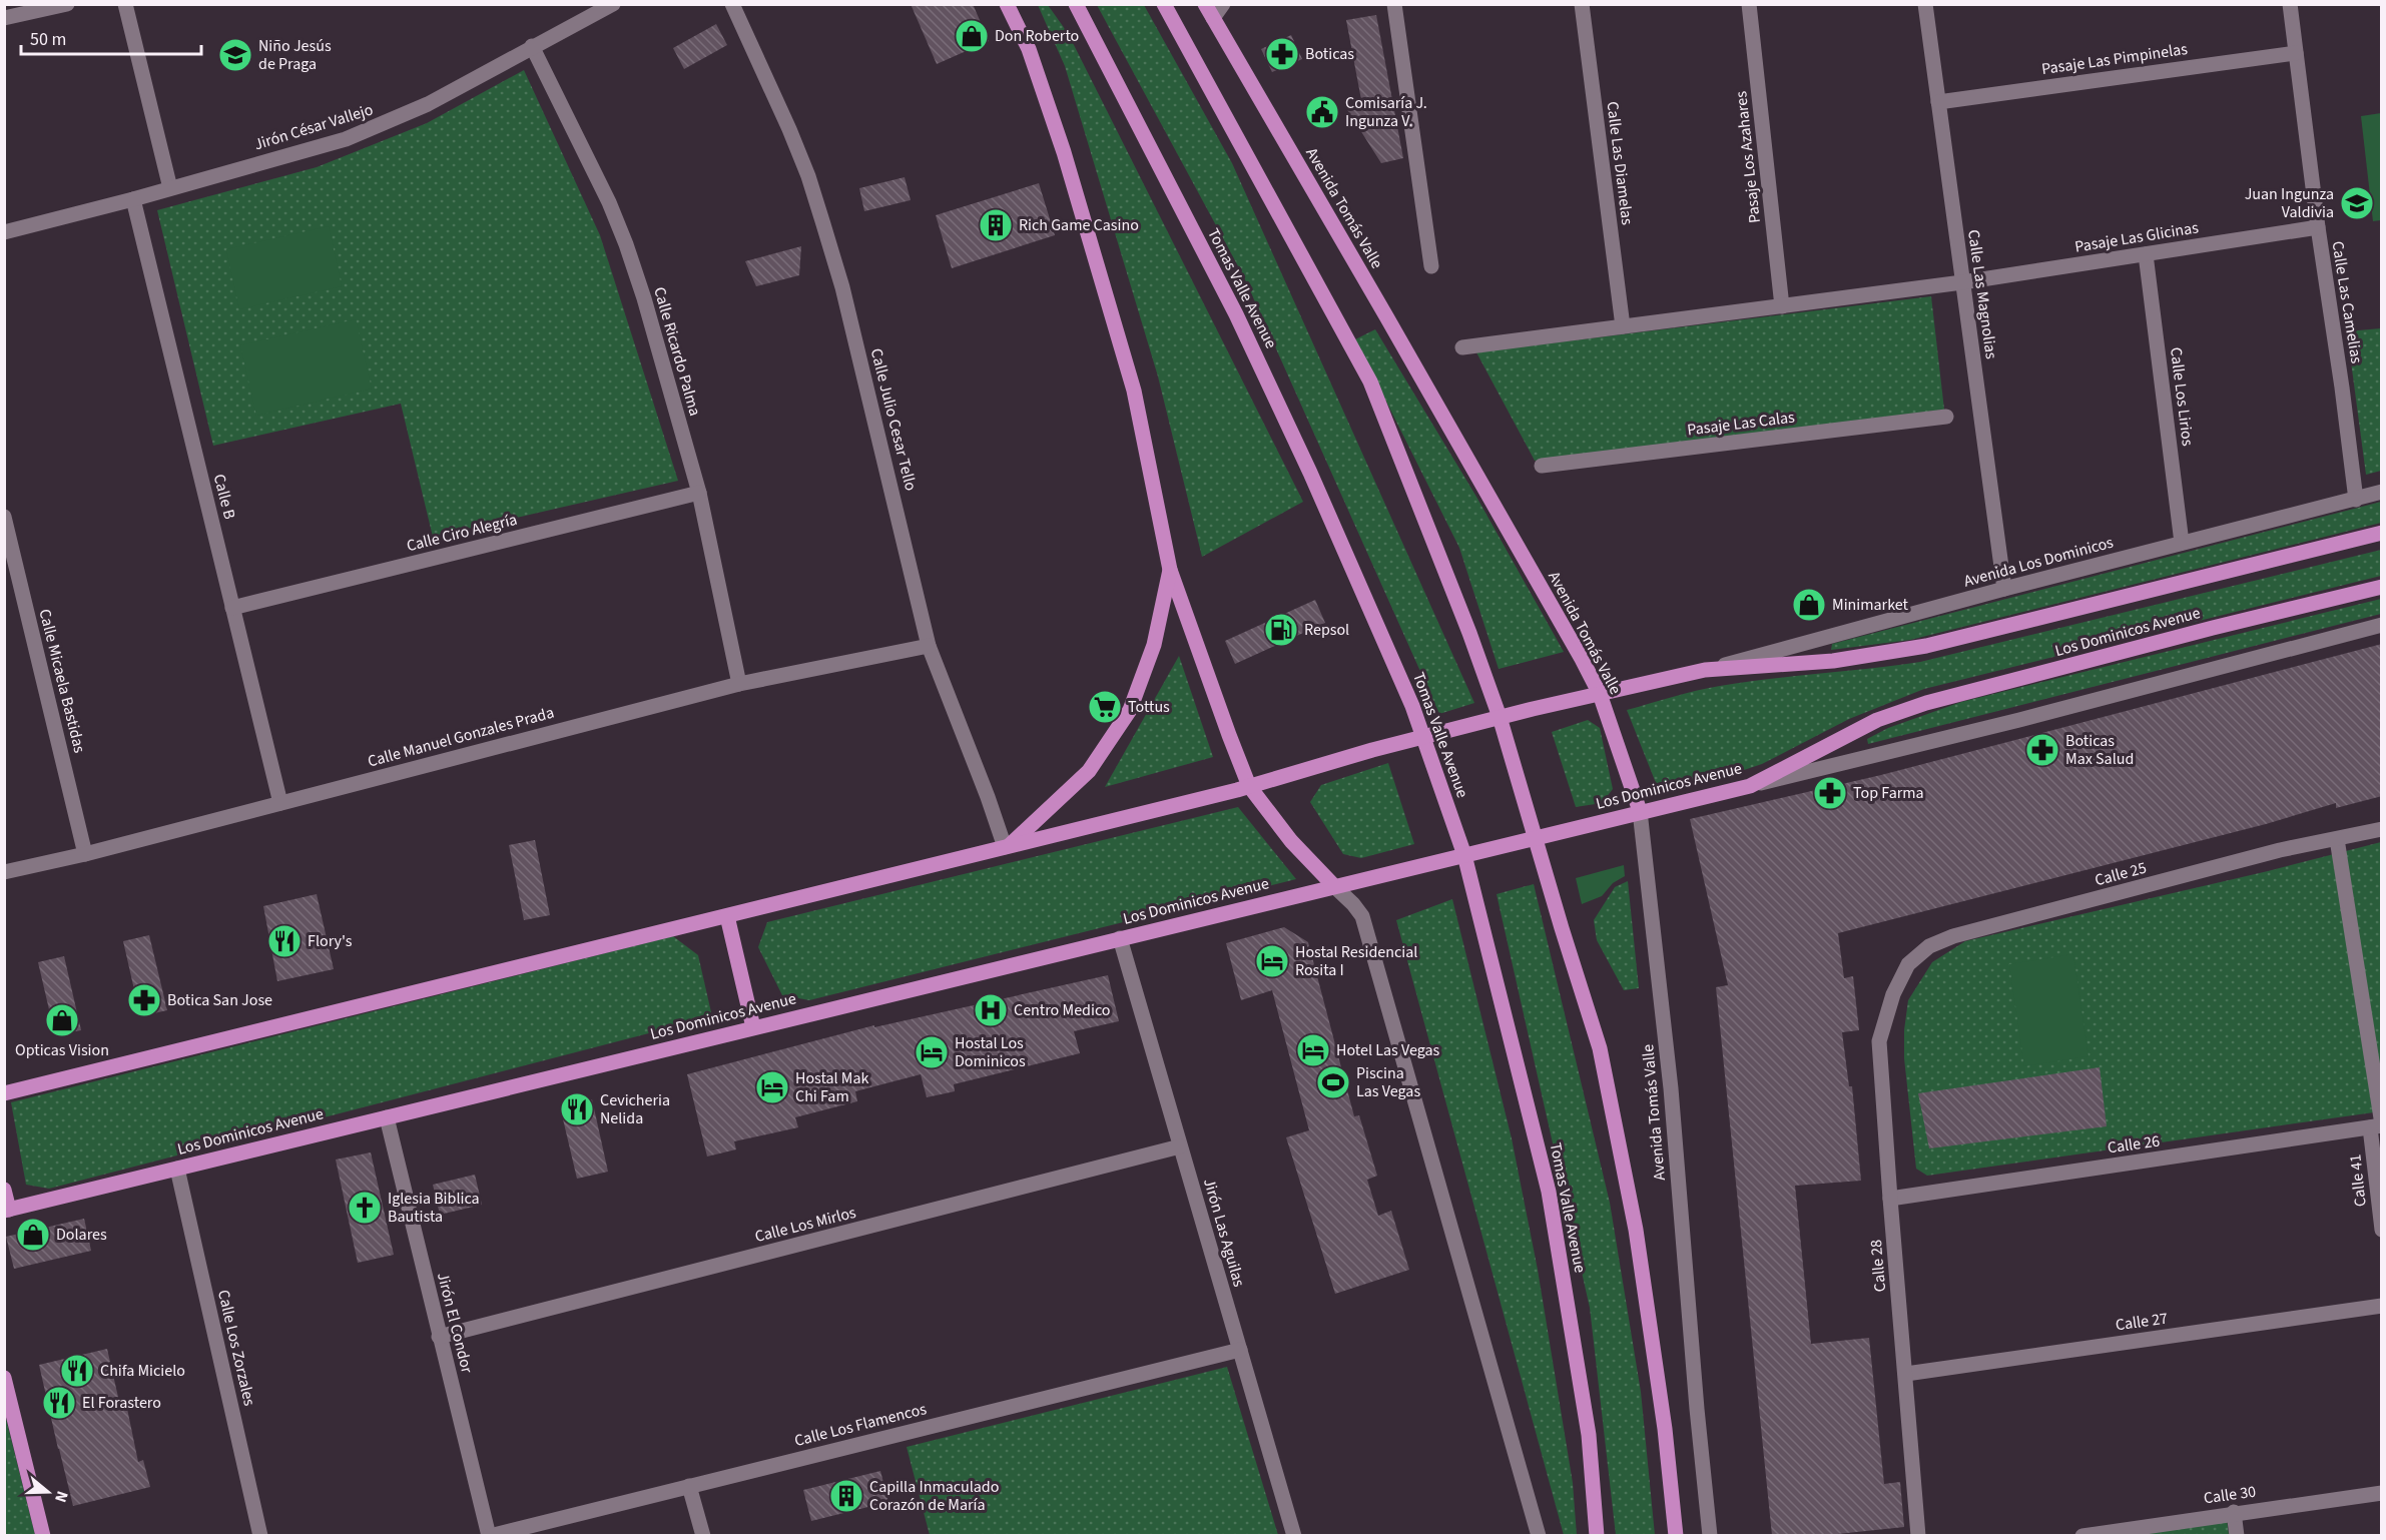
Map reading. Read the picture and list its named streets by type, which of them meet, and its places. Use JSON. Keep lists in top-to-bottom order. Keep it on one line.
{"streets":{"main road":["Avenida Tomás Valle","Tomas Valle Avenue","Los Dominicos Avenue"],"street":["Pasaje Las Pimpinelas","Jirón César Vallejo","Pasaje Los Azahares","Calle Las Diamelas","Pasaje Las Glicinas","Calle Las Magnolias","Calle Las Camelias","Calle Ricardo Palma","Calle Los Lirios","Calle Julio Cesar Tello","Pasaje Las Calas","Calle B","Calle Ciro Alegría","Avenida Los Dominicos","Calle Micaela Bastidas","Calle Manuel Gonzales Prada","Calle 25","Calle 26","Calle 41","Calle Los Mirlos","Jirón Las Aguilas","Calle 28","Calle 27","Jirón El Condor","Calle Los Zorzales","Calle Los Flamencos","Calle 30"]},"crossings":[["Pasaje Las Pimpinelas","Calle Las Magnolias"],["Pasaje Las Pimpinelas","Calle Las Camelias"],["Jirón César Vallejo","Calle Ricardo Palma"],["Jirón César Vallejo","Calle B"],["Pasaje Los Azahares","Pasaje Las Glicinas"],["Calle Las Diamelas","Pasaje Las Glicinas"],["Avenida Tomás Valle","Los Dominicos Avenue"],["Pasaje Las Glicinas","Calle Las Magnolias"],["Pasaje Las Glicinas","Calle Las Camelias"],["Pasaje Las Glicinas","Calle Los Lirios"],["Tomas Valle Avenue","Los Dominicos Avenue"],["Calle Las Magnolias","Avenida Los Dominicos"],["Calle Las Camelias","Avenida Los Dominicos"],["Calle Ricardo Palma","Calle Ciro Alegría"],["Calle Ricardo Palma","Calle Manuel Gonzales Prada"],["Calle Los Lirios","Avenida Los Dominicos"],["Calle Julio Cesar Tello","Los Dominicos Avenue"],["Calle Julio Cesar Tello","Calle Manuel Gonzales Prada"],["Calle B","Calle Ciro Alegría"],["Calle B","Calle Manuel Gonzales Prada"],["Avenida Los Dominicos","Los Dominicos Avenue"],["Los Dominicos Avenue","Jirón Las Aguilas"],["Los Dominicos Avenue","Jirón El Condor"],["Los Dominicos Avenue","Calle Los Zorzales"],["Calle Micaela Bastidas","Calle Manuel Gonzales Prada"],["Calle 25","Calle 41"],["Calle 25","Calle 28"],["Calle 26","Calle 41"],["Calle 26","Calle 28"],["Calle Los Mirlos","Jirón Las Aguilas"],["Calle Los Mirlos","Jirón El Condor"],["Jirón Las Aguilas","Calle Los Flamencos"],["Calle 28","Calle 27"],["Jirón El Condor","Calle Los Flamencos"]],"places":{"shop":["Don Roberto","Minimarket","Opticas Vision","Dolares"],"pharmacy":["Boticas","Boticas Max Salud","Top Farma","Botica San Jose"],"school or university":["Niño Jesús de Praga","Juan Ingunza Valdivia"],"public building":["Comisaría J. Ingunza V."],"building":["Rich Game Casino","Capilla Inmaculado Corazón de María"],"fuel station":["Repsol"],"supermarket":["Tottus"],"restaurant":["Flory's","Cevicheria Nelida","Chifa Micielo","El Forastero"],"hotel":["Hostal Residencial Rosita I","Hotel Las Vegas","Hostal Los Dominicos","Hostal Mak Chi Fam"],"hospital":["Centro Medico"],"sports":["Piscina Las Vegas"],"church":["Iglesia Biblica Bautista"]},"scale_bar":"50 m","north":"right"}
